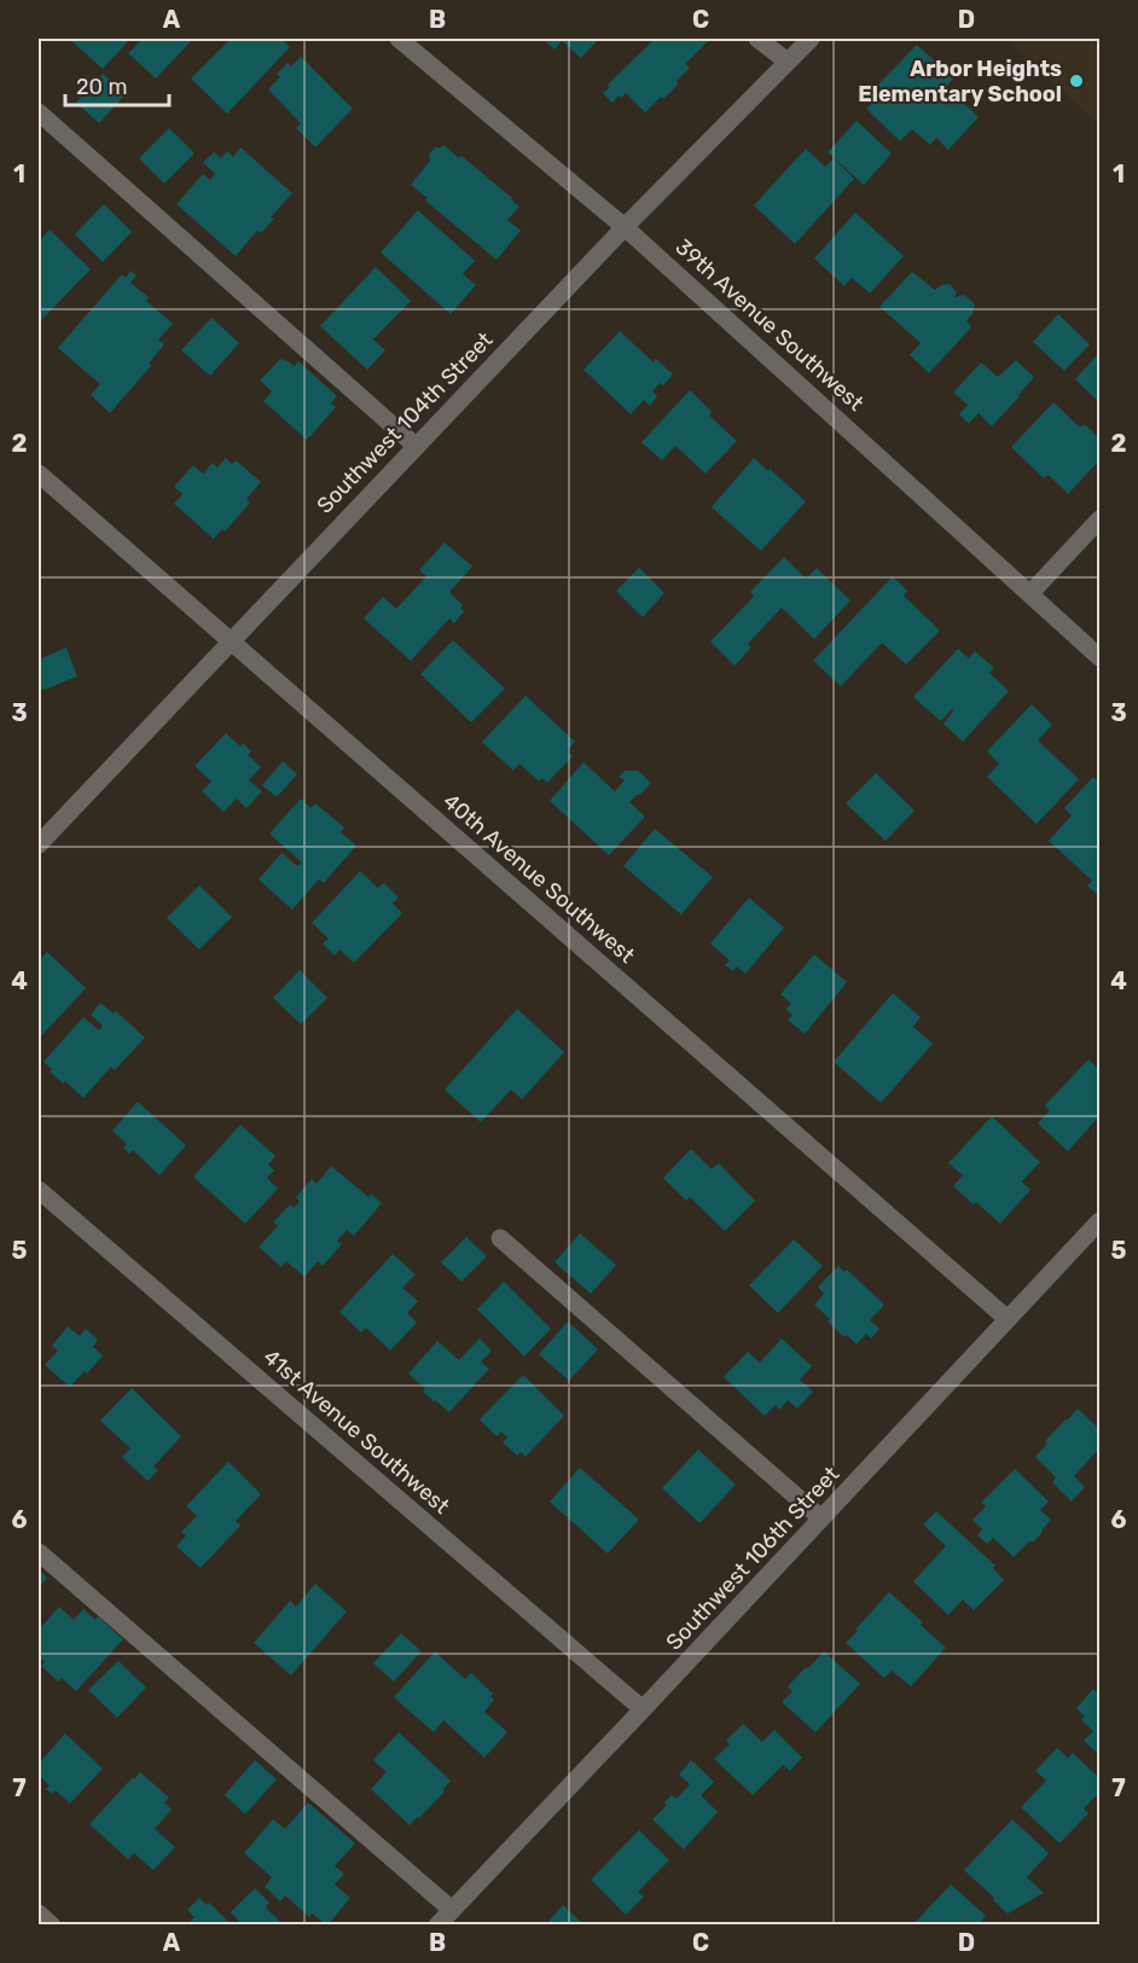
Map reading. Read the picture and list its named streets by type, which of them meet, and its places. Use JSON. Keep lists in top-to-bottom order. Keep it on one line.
{"streets":{"street":["39th Avenue Southwest","Southwest 104th Street","40th Avenue Southwest","41st Avenue Southwest","Southwest 106th Street"]},"crossings":[["39th Avenue Southwest","Southwest 104th Street"],["Southwest 104th Street","40th Avenue Southwest"],["40th Avenue Southwest","Southwest 106th Street"],["41st Avenue Southwest","Southwest 106th Street"]],"places":["Arbor Heights Elementary School"],"scale_bar":"20 m","grid":{"columns":["A","B","C","D"],"rows":["1","2","3","4","5","6","7"]}}
